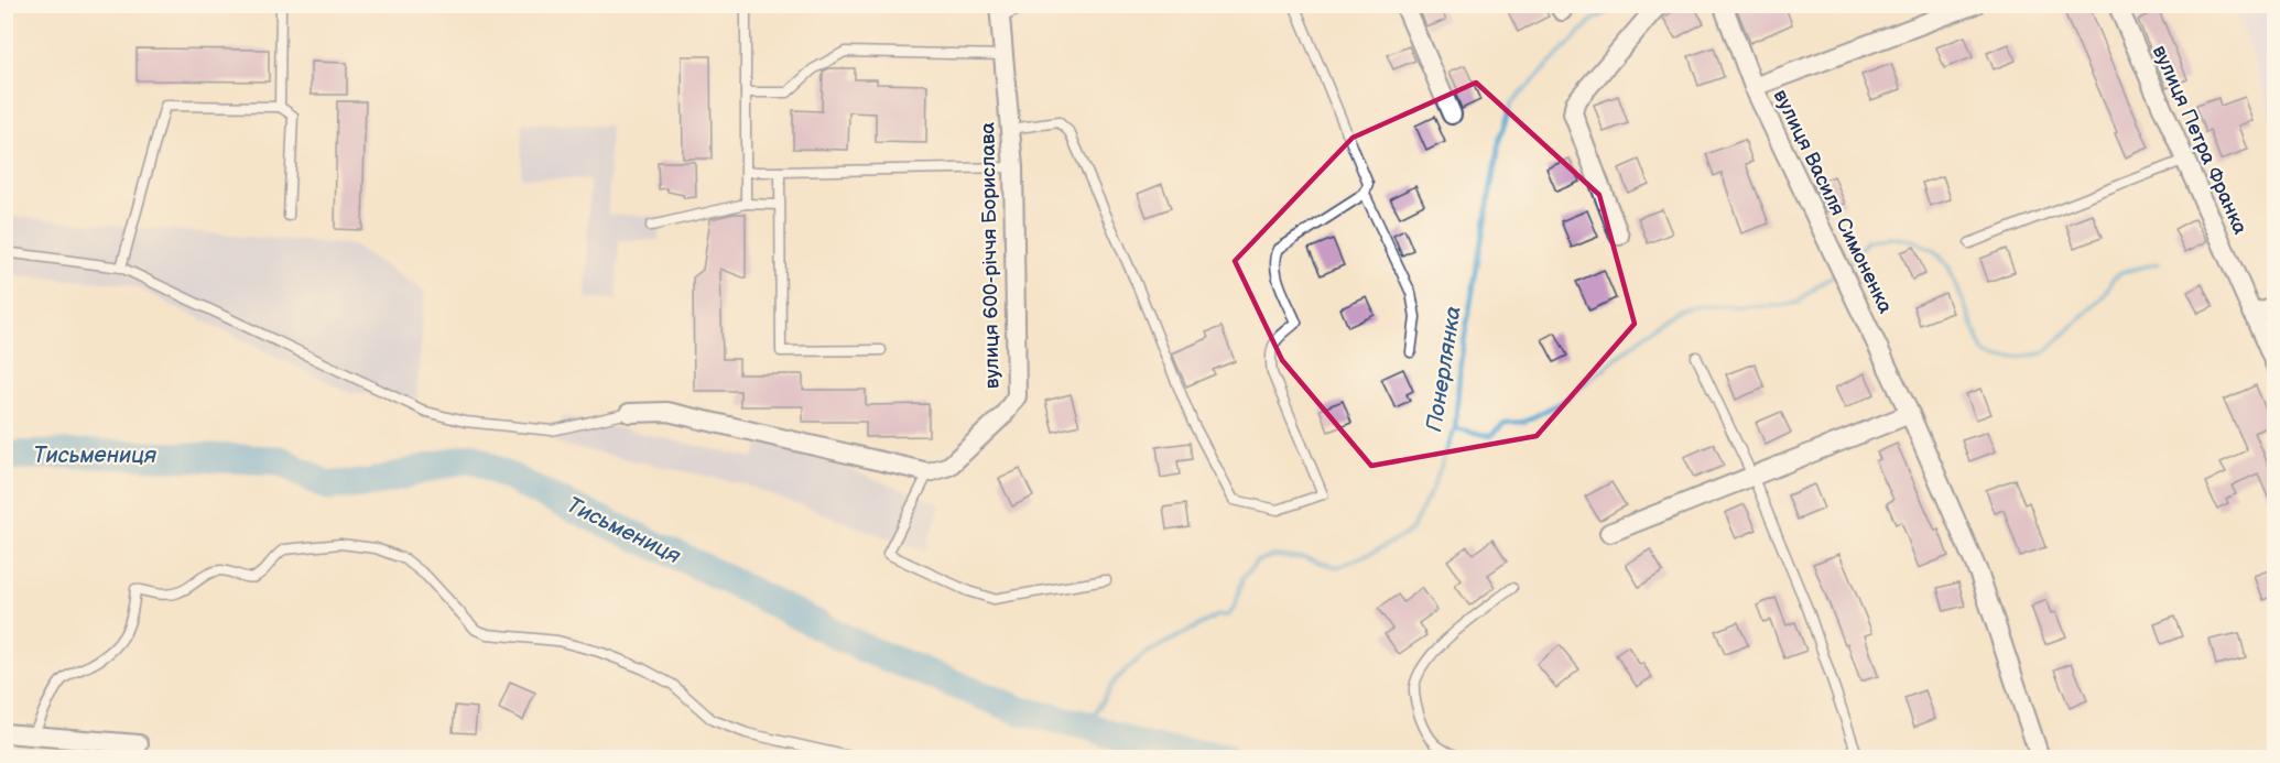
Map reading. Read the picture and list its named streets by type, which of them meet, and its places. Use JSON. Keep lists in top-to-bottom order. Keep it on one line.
{"streets":{"street":["вулиця Петра Франка","вулиця Василя Симоненка","вулиця 600-річчя Борислава"]},"water":["Понерлянка","Тисьмениця"]}
